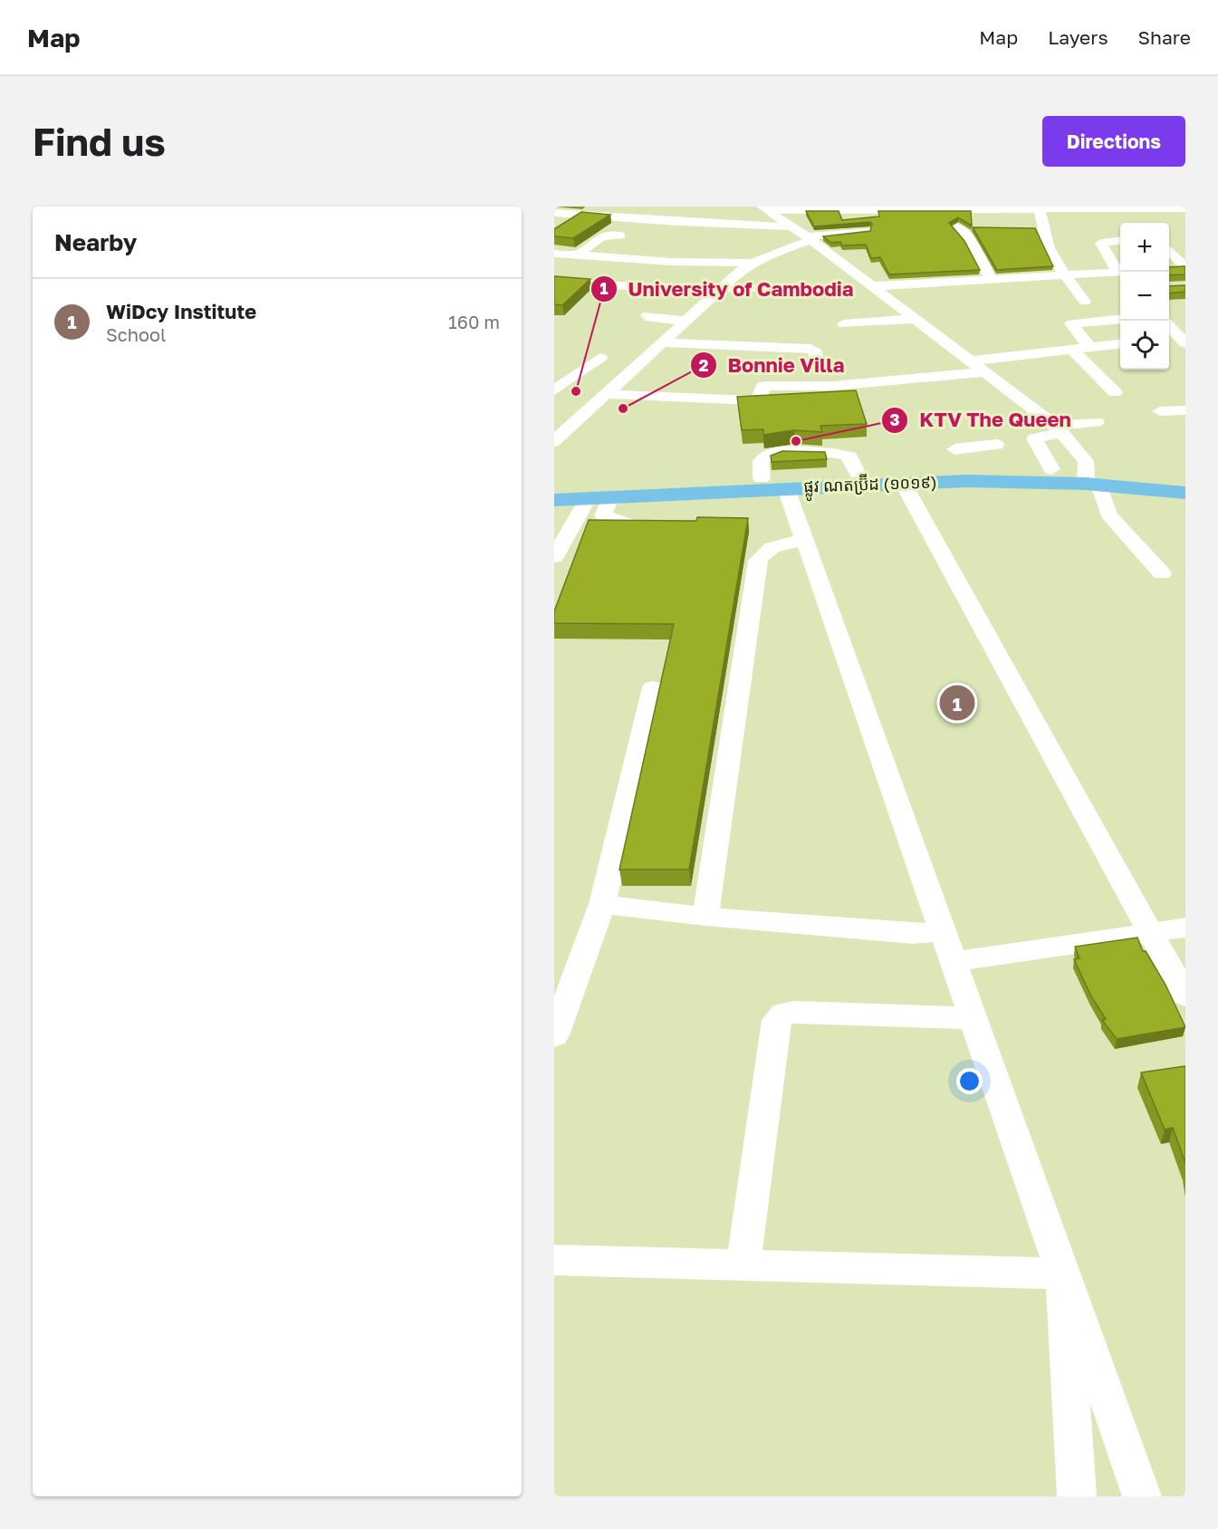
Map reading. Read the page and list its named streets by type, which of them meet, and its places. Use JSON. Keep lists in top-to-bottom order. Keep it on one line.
{"streets":{"main road":["ផ្លូវ ណតប្រ៊ីដ (១០១៩)"]},"places":["University of Cambodia","Bonnie Villa","KTV The Queen"],"page":{"header":"Map","nav":["Map","Layers","Share"],"buttons":"Directions","title":"Find us","heading":"Nearby","map_buttons":["+","−"],"list":[{"mark":"1","name":"WiDcy Institute","note":"School","value":"160 m"}],"pins":"1"}}
